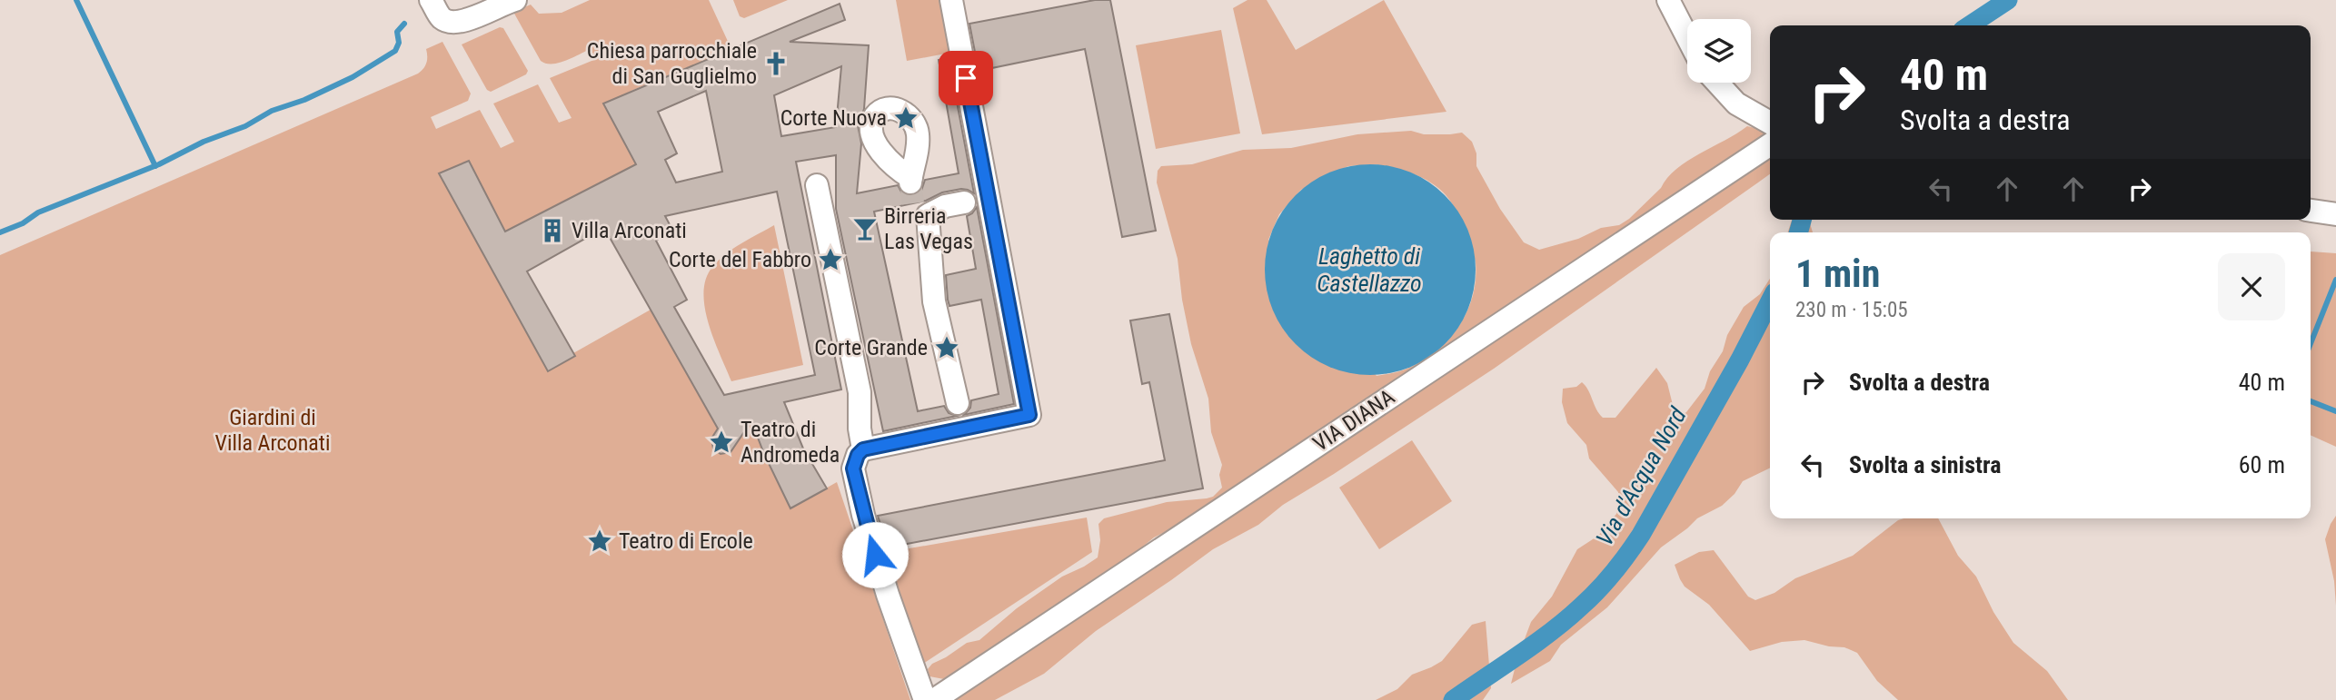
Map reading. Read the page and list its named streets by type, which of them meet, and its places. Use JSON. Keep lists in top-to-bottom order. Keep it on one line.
{"streets":{"street":["VIA DIANA"]},"water":["Laghetto di Castellazzo","Via d'Acqua Nord"],"parks":["Giardini di Villa Arconati"],"places":{"church":["Chiesa parrocchiale di San Guglielmo"],"place":["Corte Nuova","Corte del Fabbro","Corte Grande","Teatro di Andromeda","Teatro di Ercole"],"bar":["Birreria Las Vegas"],"building":["Villa Arconati"]},"page":{"turn":["40 m","Svolta a destra"],"heading":["1 min","230 m · 15:05"],"list":[{"name":"Svolta a destra","value":"40 m"},{"name":"Svolta a sinistra","value":"60 m"}]}}
